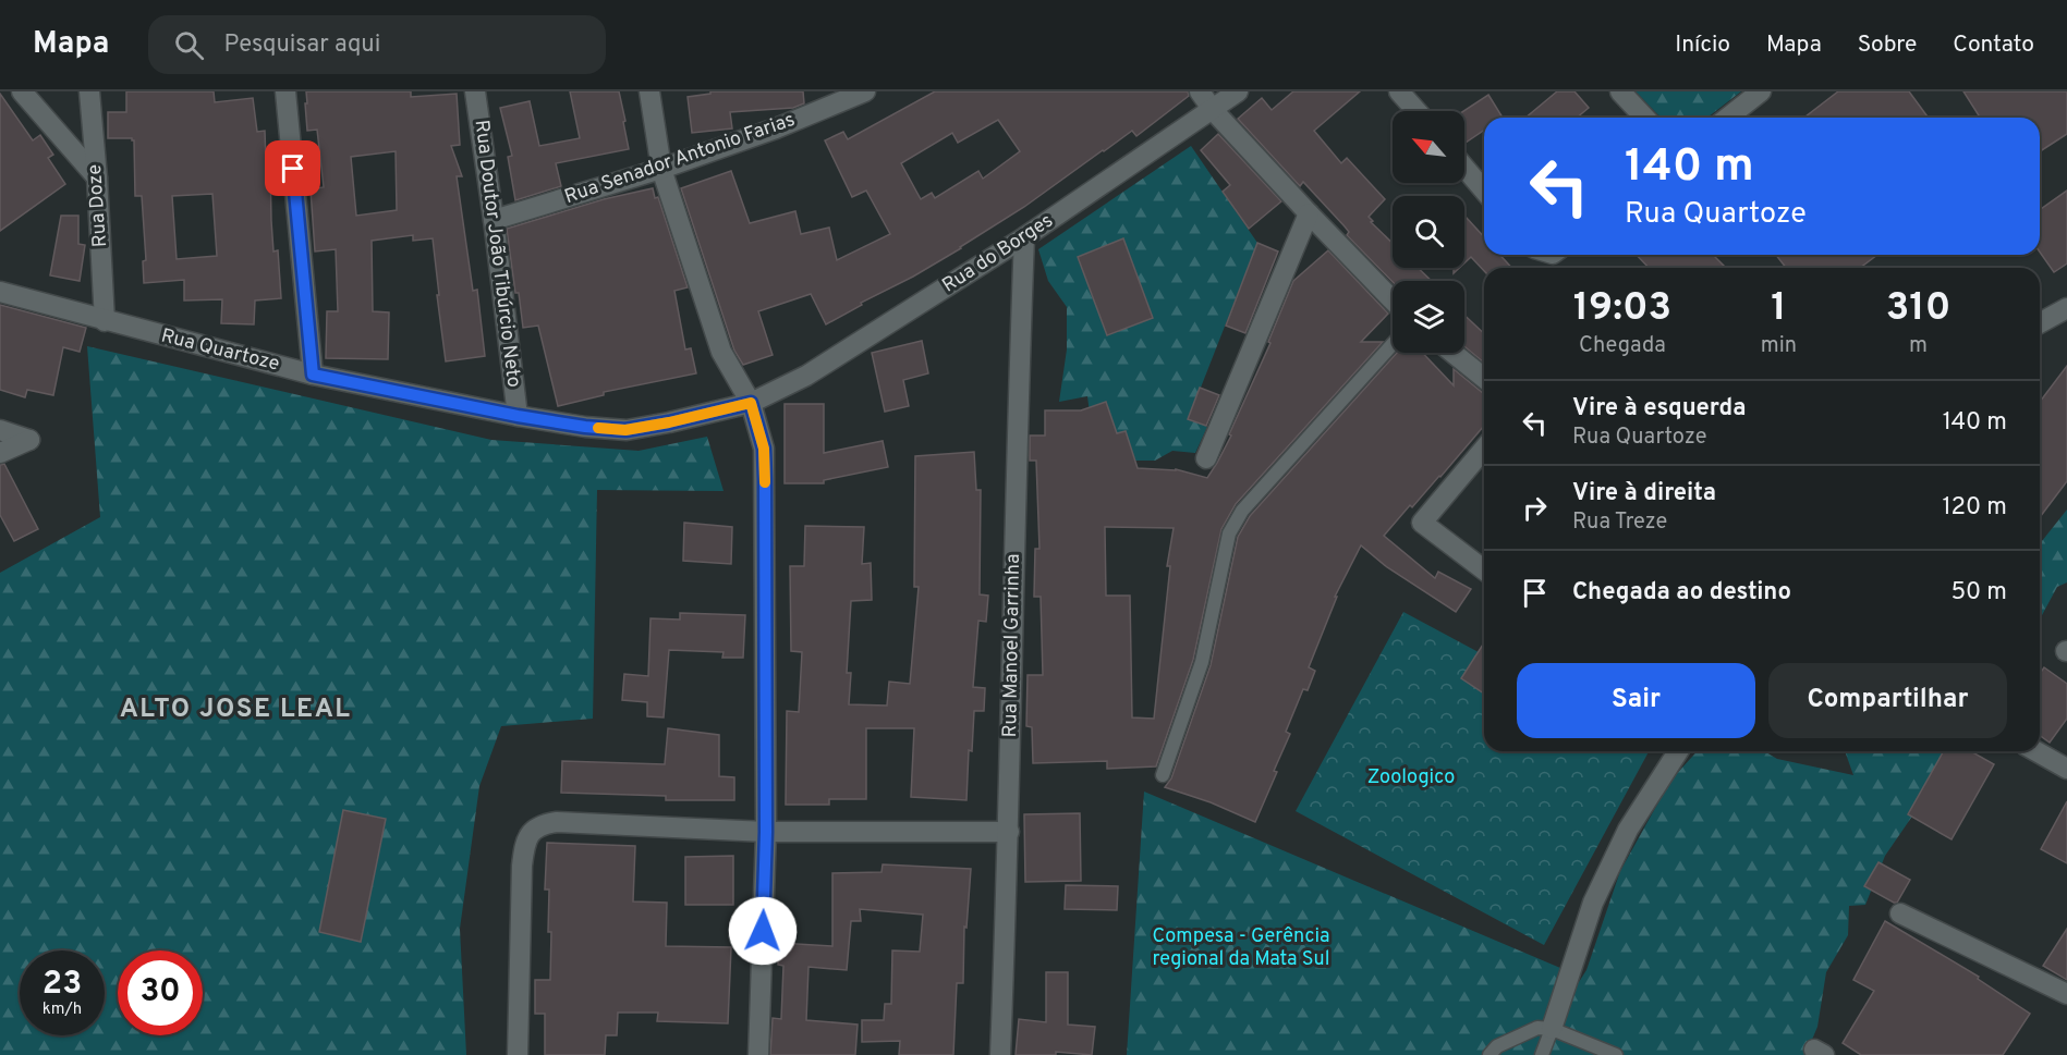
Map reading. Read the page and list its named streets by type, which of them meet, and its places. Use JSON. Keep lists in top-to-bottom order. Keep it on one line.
{"streets":{"street":["Rua Senador Antonio Farias","Rua Doze","Rua Doutor João Tibúrcio Neto","Rua do Borges","Rua Quartoze","Rua Manoel Garrinha"]},"crossings":[["Rua Senador Antonio Farias","Rua Doutor João Tibúrcio Neto"],["Rua Doze","Rua Quartoze"],["Rua Doutor João Tibúrcio Neto","Rua Quartoze"],["Rua do Borges","Rua Quartoze"],["Rua do Borges","Rua Manoel Garrinha"]],"districts":["ALTO JOSE LEAL"],"parks":["Zoologico","Compesa - Gerência regional da Mata Sul"],"north":"top left","page":{"header":"Mapa","search":"Pesquisar aqui","nav":["Início","Mapa","Sobre","Contato"],"turn":["140 m","Rua Quartoze"],"eta":["19:03","Chegada","1","min","310","m"],"list":[{"name":"Vire à esquerda","note":"Rua Quartoze","value":"140 m"},{"name":"Vire à direita","note":"Rua Treze","value":"120 m"},{"name":"Chegada ao destino","value":"50 m"}],"buttons":["Sair","Compartilhar"],"speed":"23 km/h","limit":"30"}}
